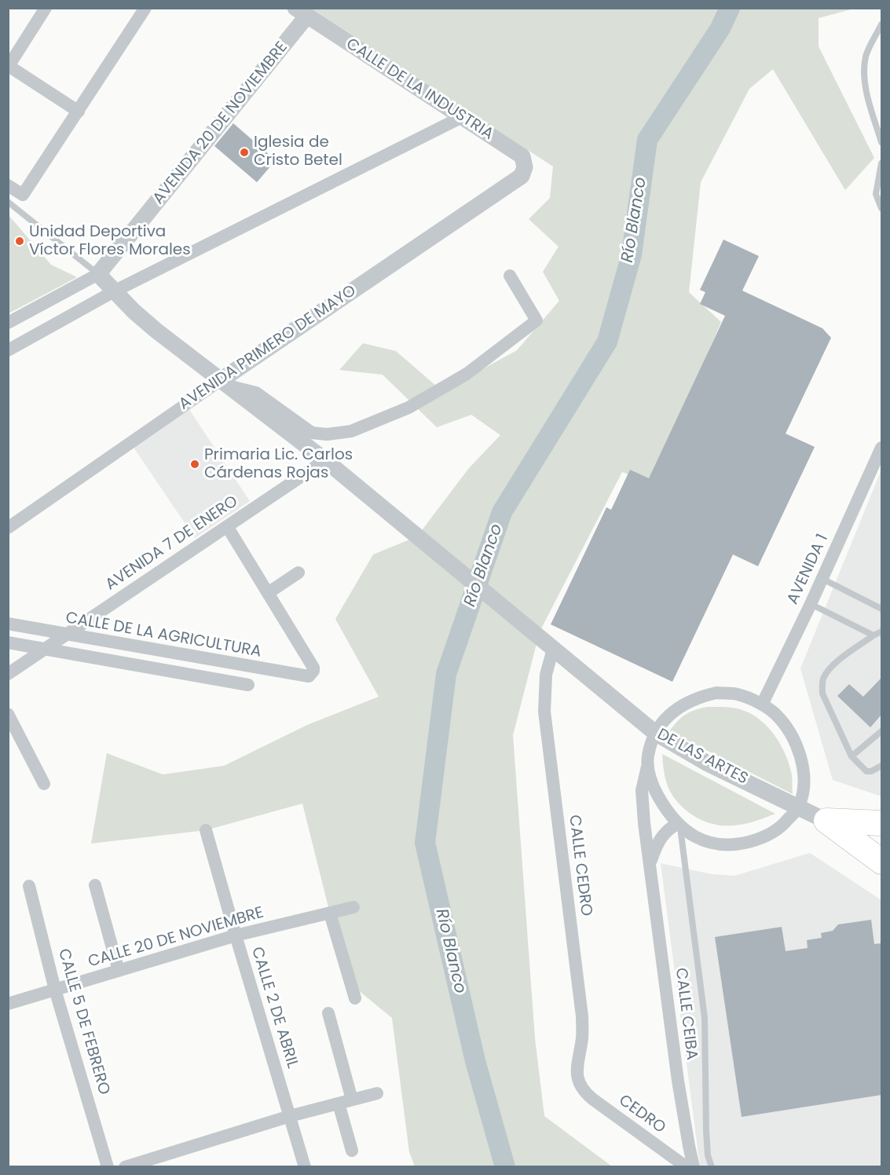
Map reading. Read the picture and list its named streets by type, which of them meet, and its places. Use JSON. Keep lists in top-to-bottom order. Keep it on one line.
{"streets":{"street":["CALLE DE LA INDUSTRIA","AVENIDA 20 DE NOVIEMBRE","AVENIDA PRIMERO DE MAYO","AVENIDA 7 DE ENERO","AVENIDA 1","CALLE DE LA AGRICULTURA","DE LAS ARTES","CALLE CEDRO","CALLE 20 DE NOVIEMBRE","CALLE 2 DE ABRIL","CALLE CEIBA","CALLE 5 DE FEBRERO","CEDRO"]},"crossings":[["CALLE DE LA INDUSTRIA","AVENIDA 20 DE NOVIEMBRE"],["CALLE DE LA INDUSTRIA","AVENIDA PRIMERO DE MAYO"],["AVENIDA 20 DE NOVIEMBRE","DE LAS ARTES"],["AVENIDA PRIMERO DE MAYO","DE LAS ARTES"],["AVENIDA 7 DE ENERO","CALLE DE LA AGRICULTURA"],["AVENIDA 7 DE ENERO","DE LAS ARTES"],["DE LAS ARTES","CALLE CEDRO"],["DE LAS ARTES","CALLE CEIBA"],["CALLE CEDRO","CEDRO"],["CALLE 20 DE NOVIEMBRE","CALLE 2 DE ABRIL"],["CALLE 20 DE NOVIEMBRE","CALLE 5 DE FEBRERO"]],"water":["Río Blanco"],"places":["Iglesia de Cristo Betel","Unidad Deportiva Víctor Flores Morales","Primaria Lic. Carlos Cárdenas Rojas"]}
